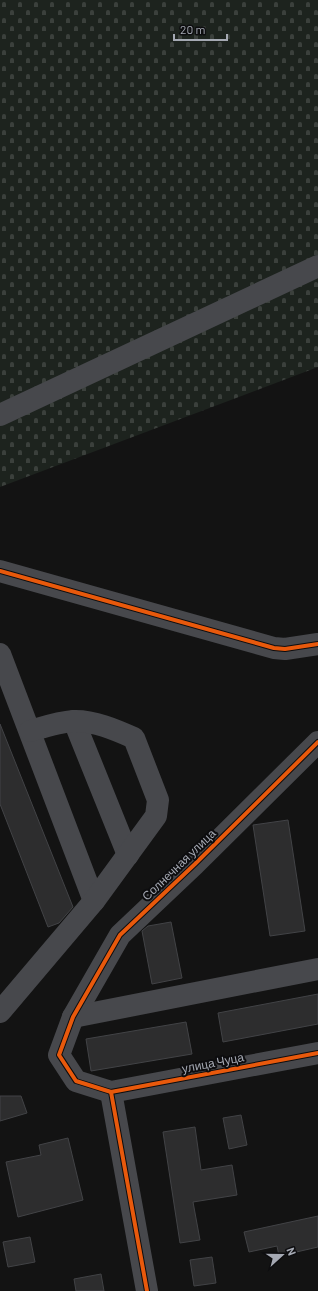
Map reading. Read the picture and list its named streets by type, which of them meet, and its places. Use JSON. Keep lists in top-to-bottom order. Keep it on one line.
{"streets":{"street":["Солнечная улица","улица Чуца"]},"crossings":[["Солнечная улица","улица Чуца"]],"scale_bar":"20 m","north":"right"}
